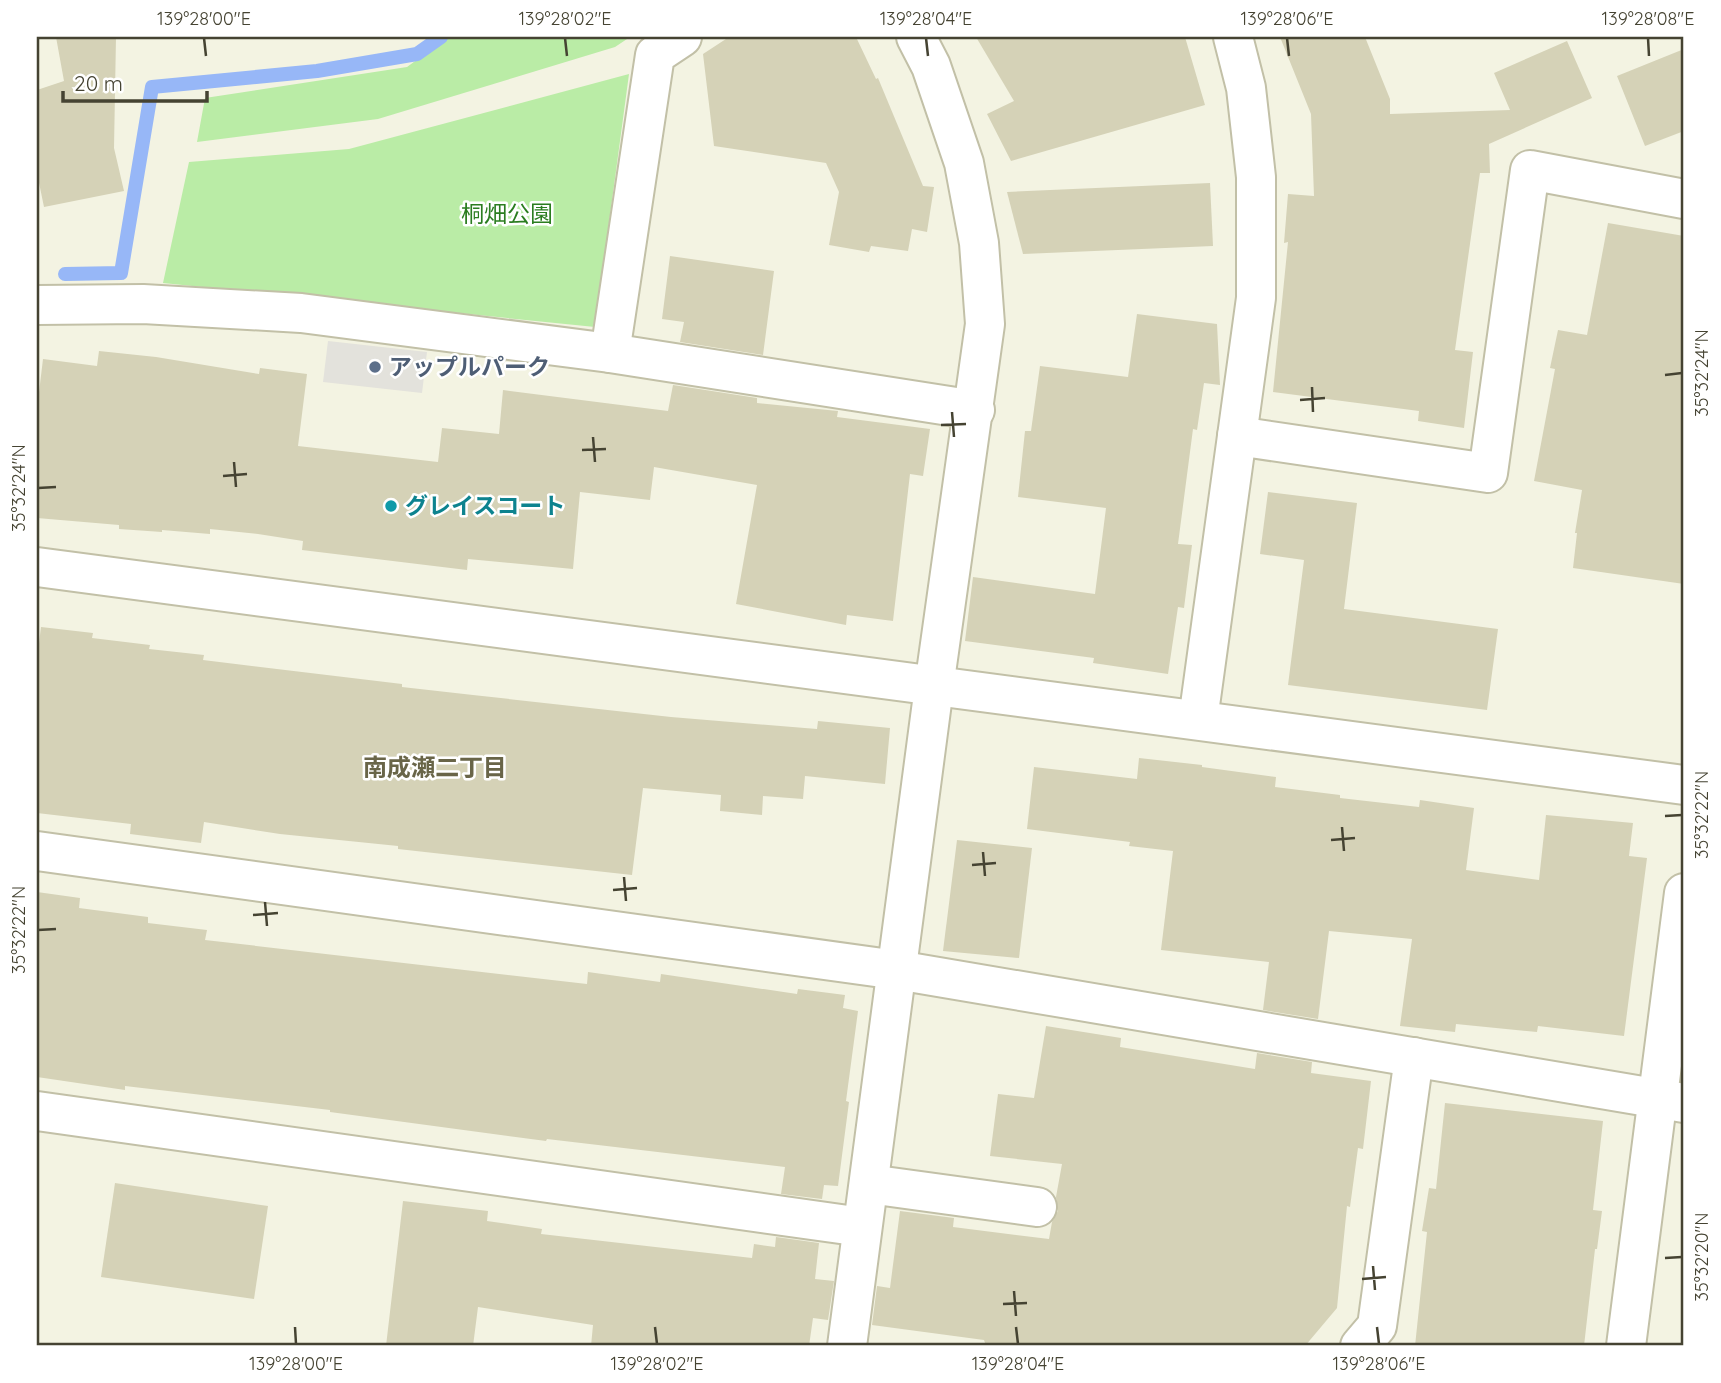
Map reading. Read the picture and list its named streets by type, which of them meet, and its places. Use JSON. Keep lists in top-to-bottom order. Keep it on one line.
{"districts":["南成瀬二丁目"],"parks":["桐畑公園"],"places":["アップルパーク","グレイスコート"],"scale_bar":"20 m","coordinates":["139°28'00\"E","139°28'02\"E","139°28'04\"E","139°28'06\"E","139°28'08\"E","35°32'24\"N","35°32'22\"N","35°32'20\"N"]}
